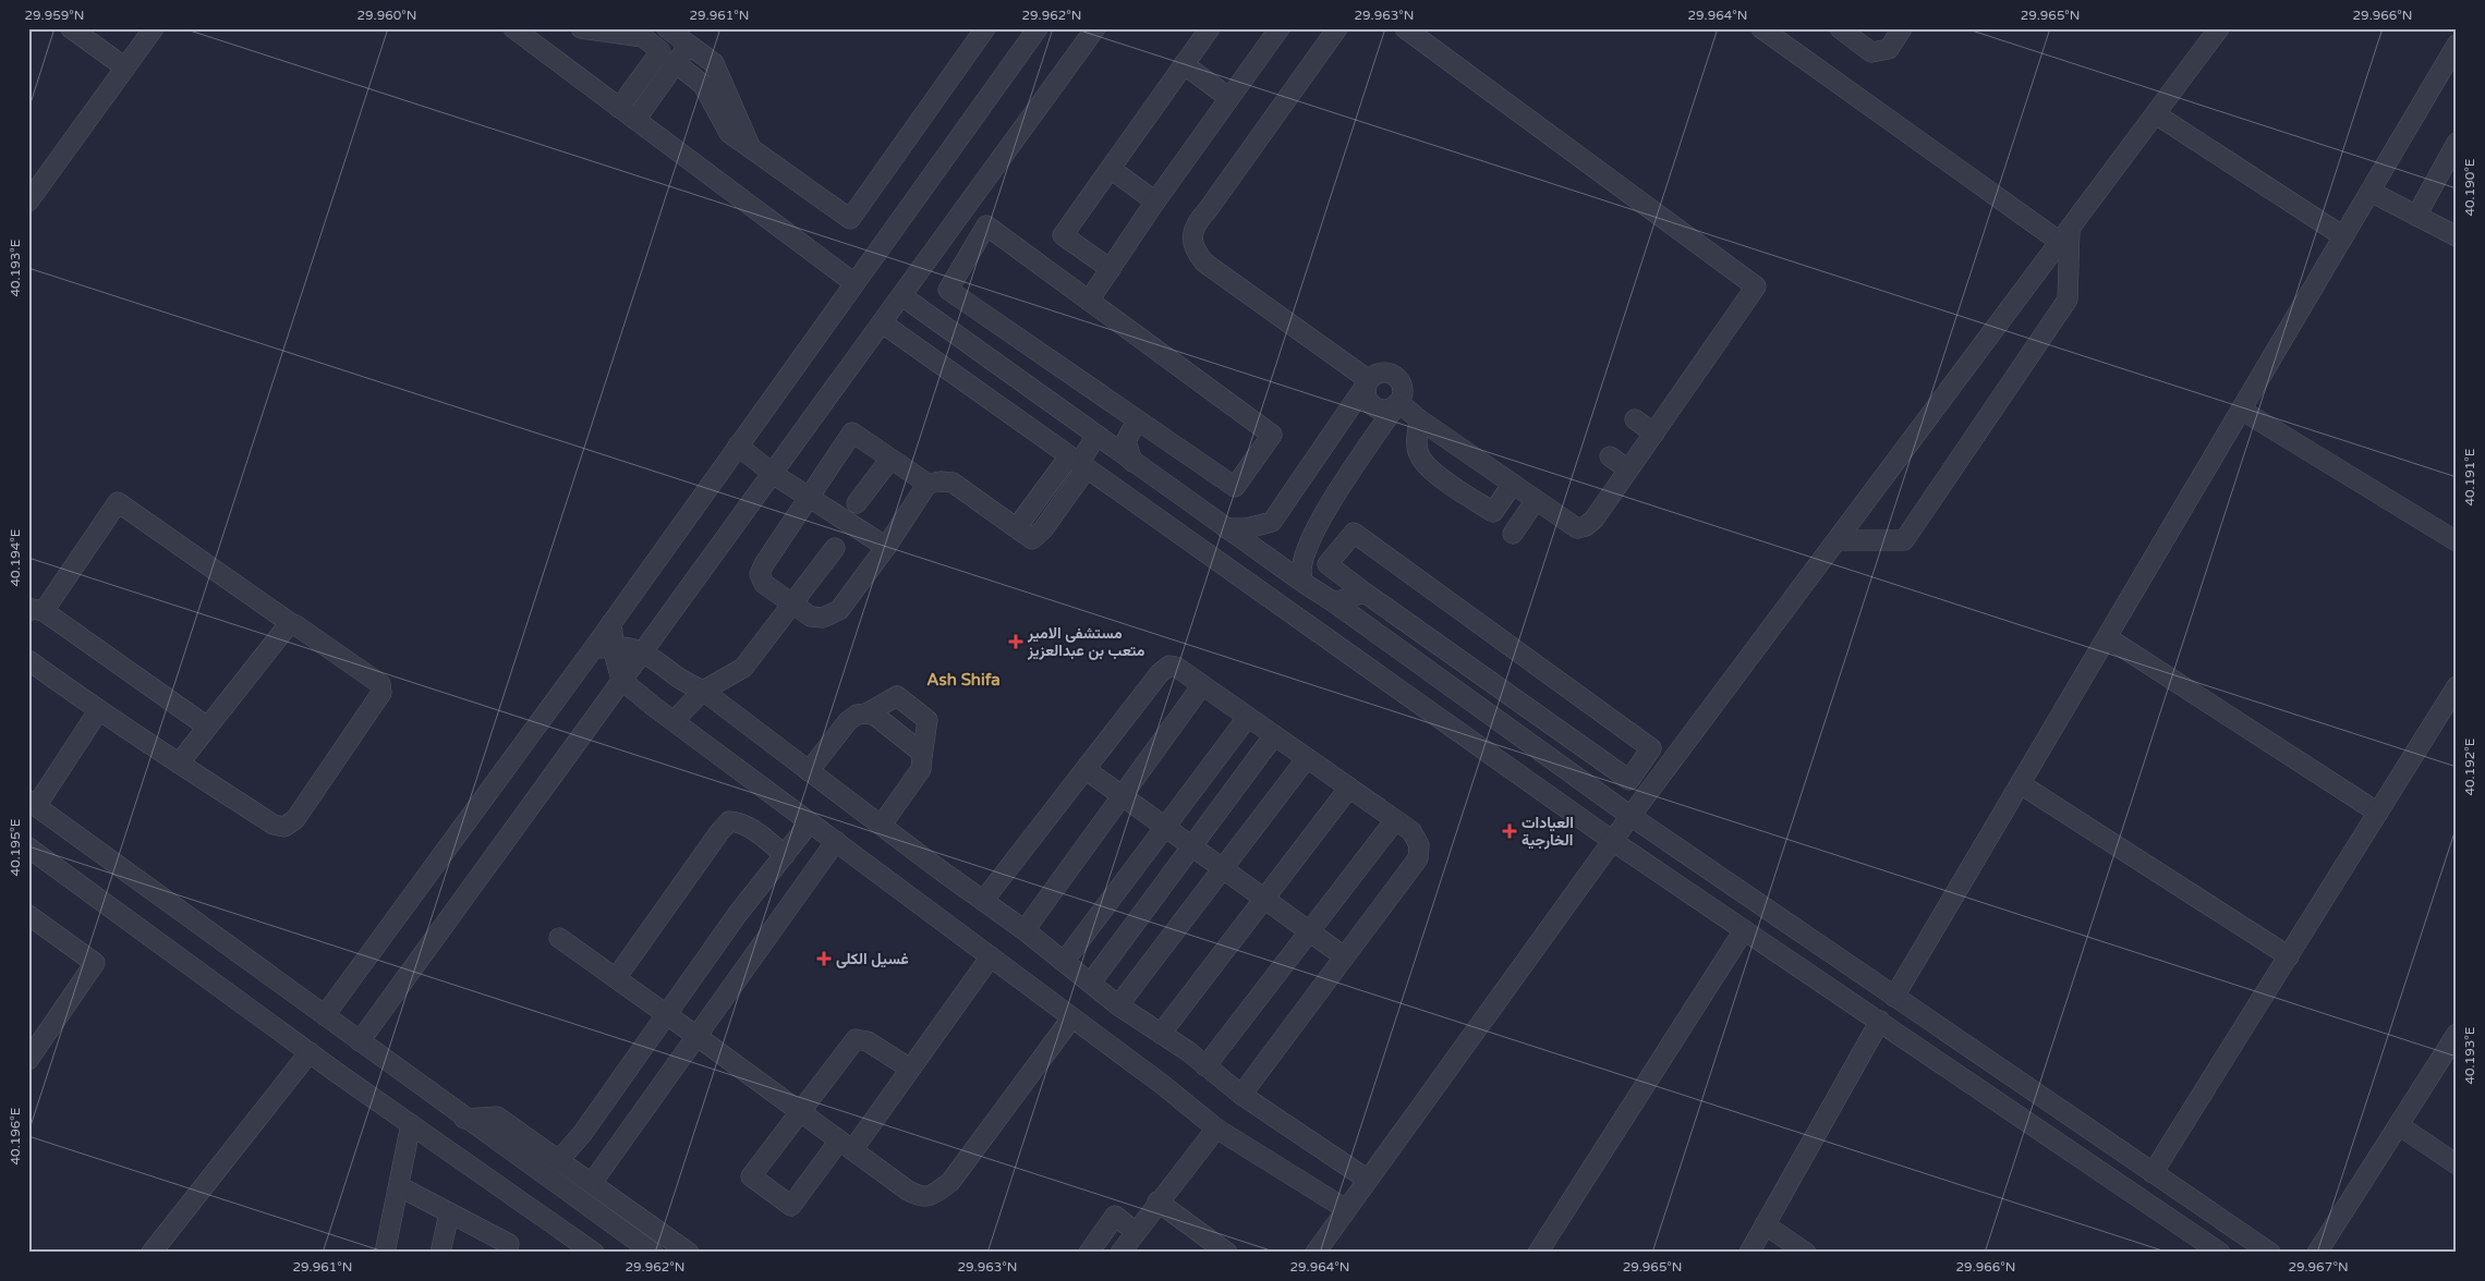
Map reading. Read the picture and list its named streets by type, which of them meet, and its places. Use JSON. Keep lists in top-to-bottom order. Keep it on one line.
{"districts":["Ash Shifa"],"places":{"health":["مستشفى الامير متعب بن عبدالعزيز","العيادات الخارجية","غسيل الكلى"]},"coordinates":["29.959°N","29.960°N","29.961°N","29.962°N","29.963°N","29.964°N","29.965°N","29.966°N","40.190°E","40.193°E","40.191°E","40.194°E","40.192°E","40.195°E","40.196°E","29.967°N"]}
